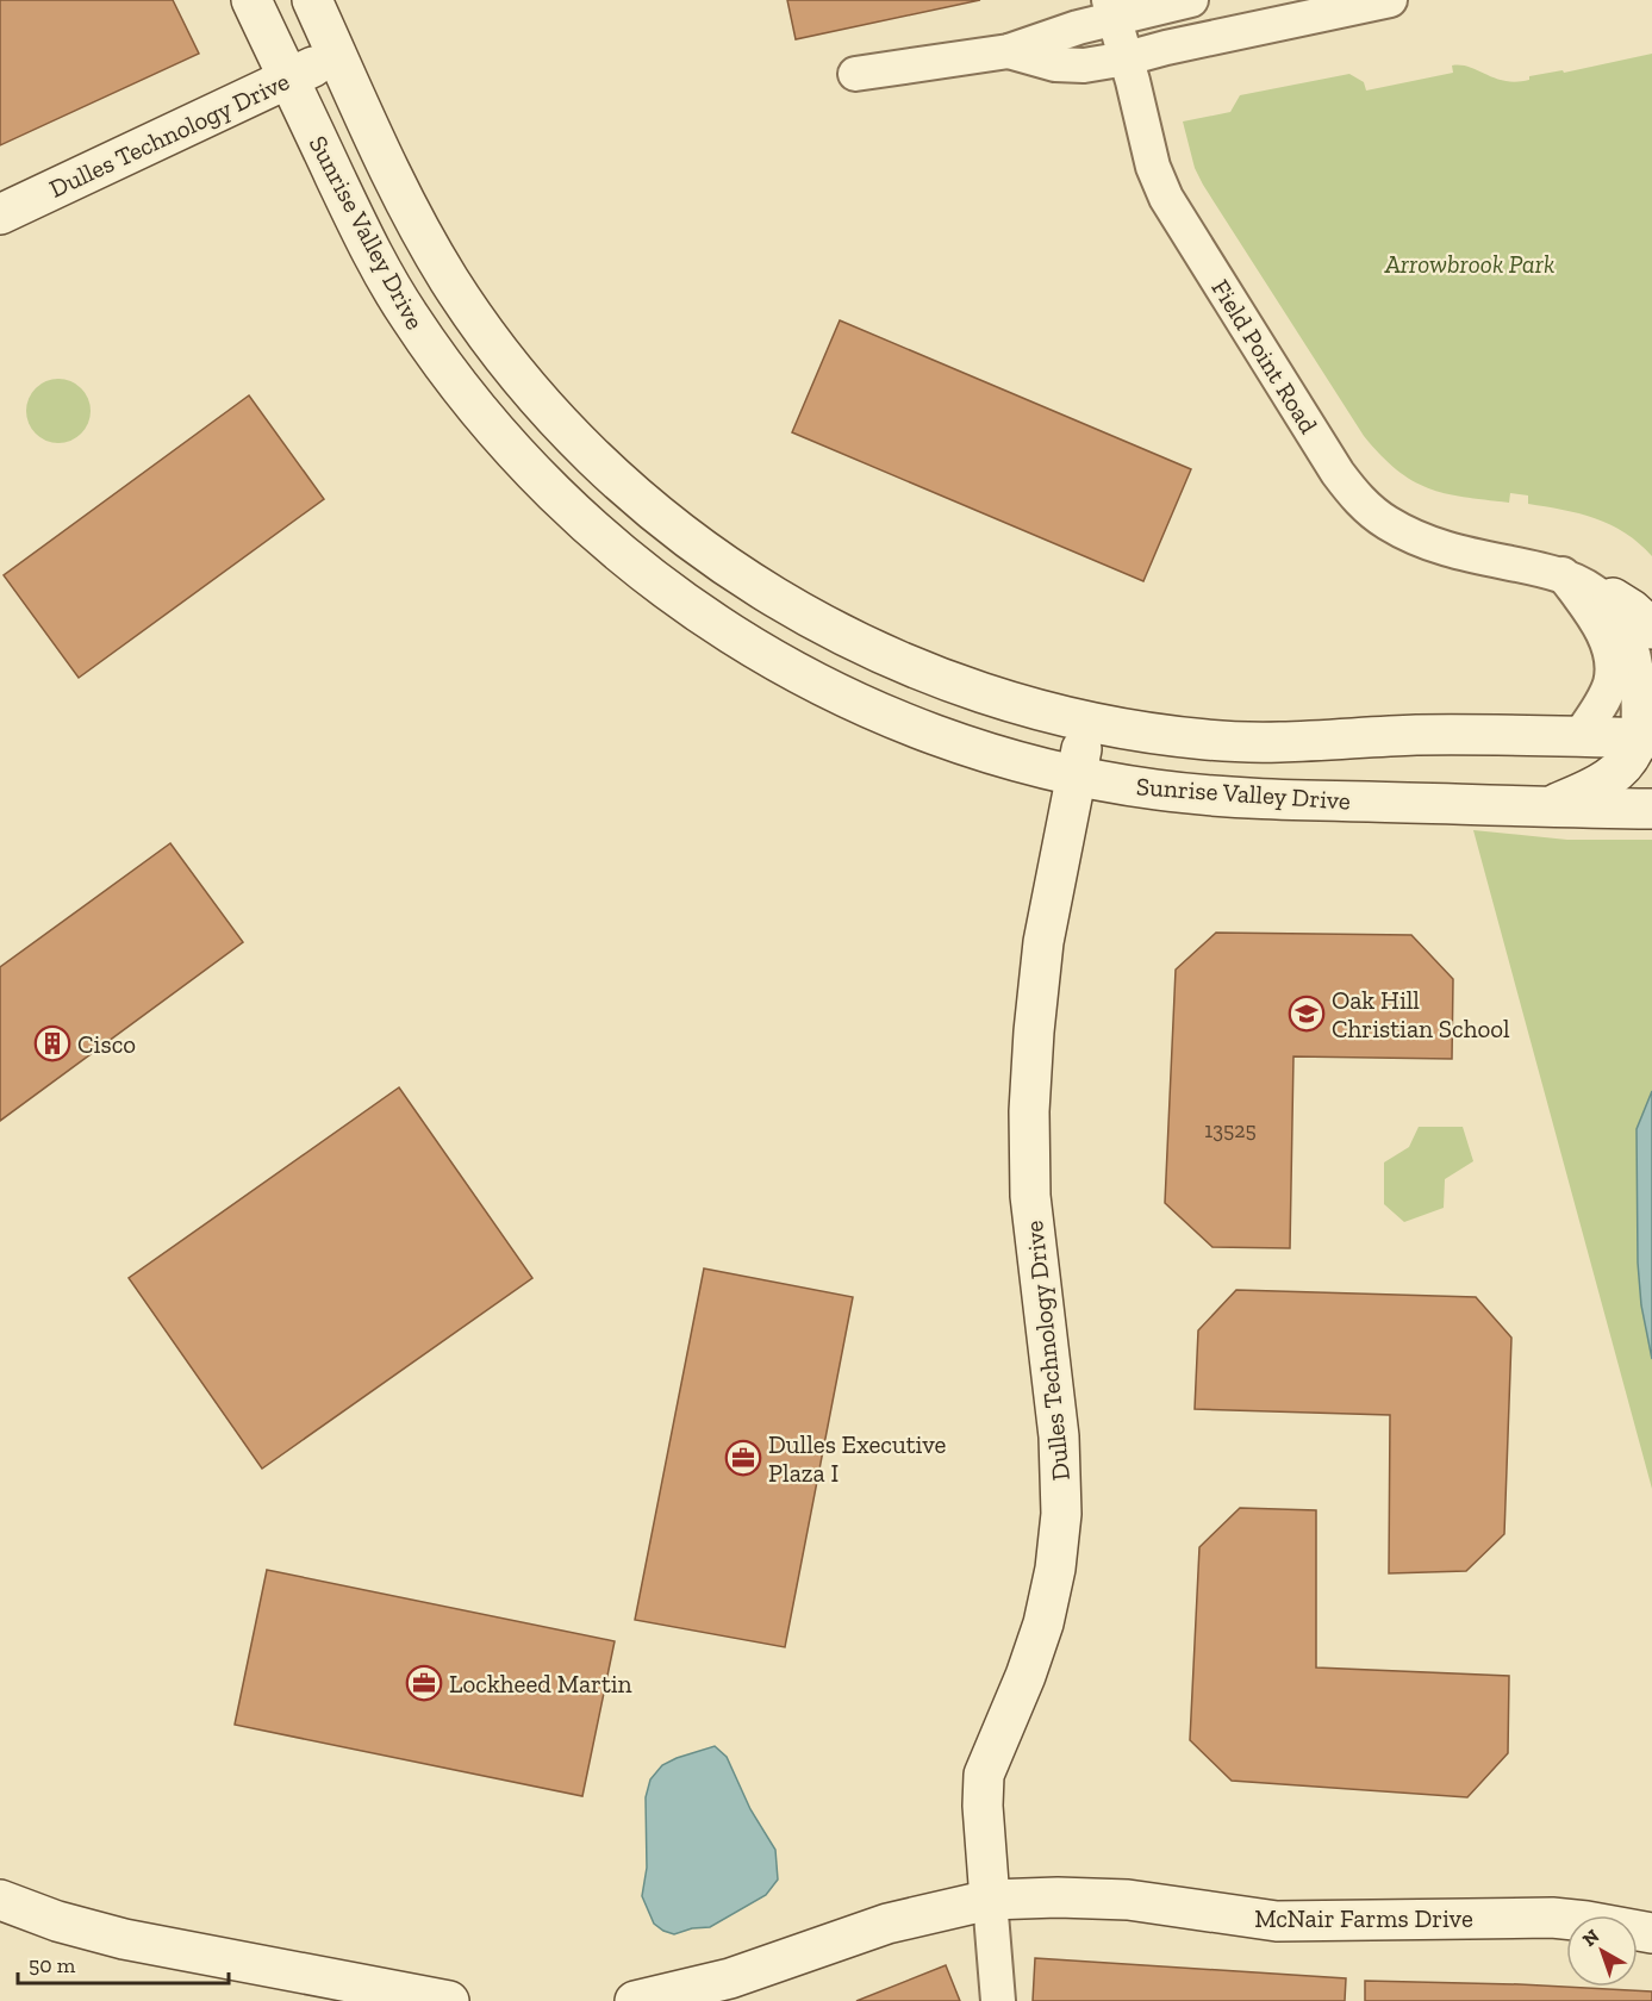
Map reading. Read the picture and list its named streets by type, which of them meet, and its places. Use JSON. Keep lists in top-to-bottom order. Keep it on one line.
{"streets":{"main road":["Dulles Technology Drive","Sunrise Valley Drive","McNair Farms Drive"],"street":["Field Point Road"]},"crossings":[["Dulles Technology Drive","Sunrise Valley Drive"],["Dulles Technology Drive","McNair Farms Drive"],["Sunrise Valley Drive","Field Point Road"]],"parks":["Arrowbrook Park"],"places":{"school or university":["Oak Hill Christian School"],"building":["Cisco"],"office":["Dulles Executive Plaza I","Lockheed Martin"]},"house_numbers":["13525"],"scale_bar":"50 m","north":"top left"}
